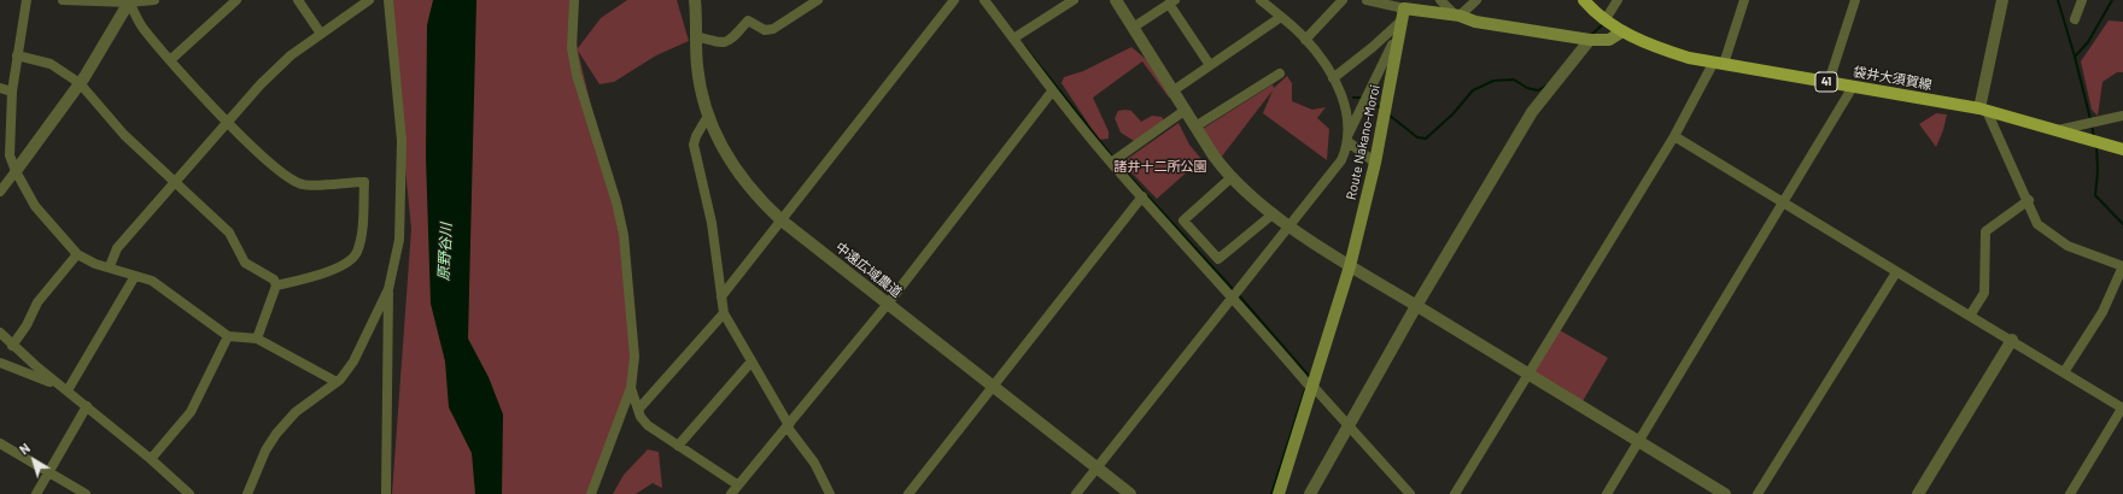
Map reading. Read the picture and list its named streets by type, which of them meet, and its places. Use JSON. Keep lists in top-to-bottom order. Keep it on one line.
{"streets":{"main road":["袋井大須賀線","41","Route Nakano-Moroi"],"street":["中遠広域農道"]},"water":["原野谷川"],"parks":["諸井十二所公園"],"north":"top left"}
